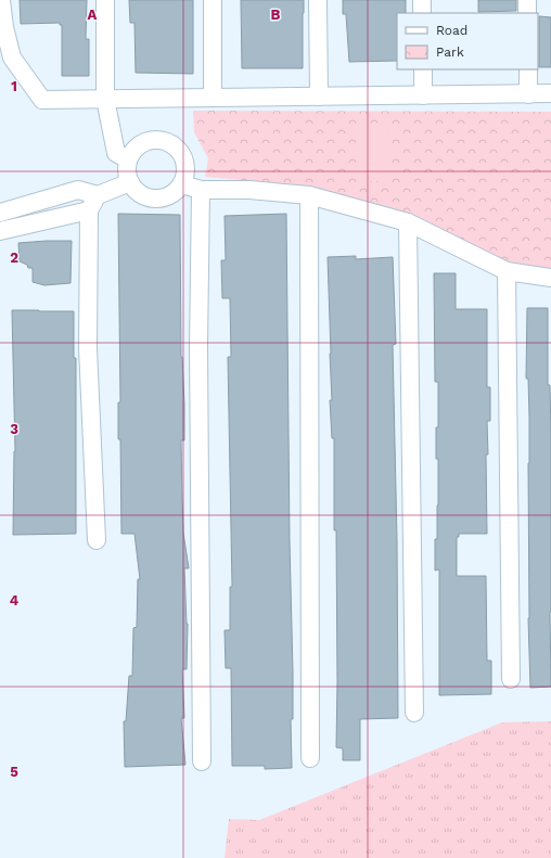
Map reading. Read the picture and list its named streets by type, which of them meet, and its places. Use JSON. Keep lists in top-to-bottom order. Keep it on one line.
{"legend":["Road","Park"],"grid":{"columns":["A","B"],"rows":["1","2","3","4","5"]}}
